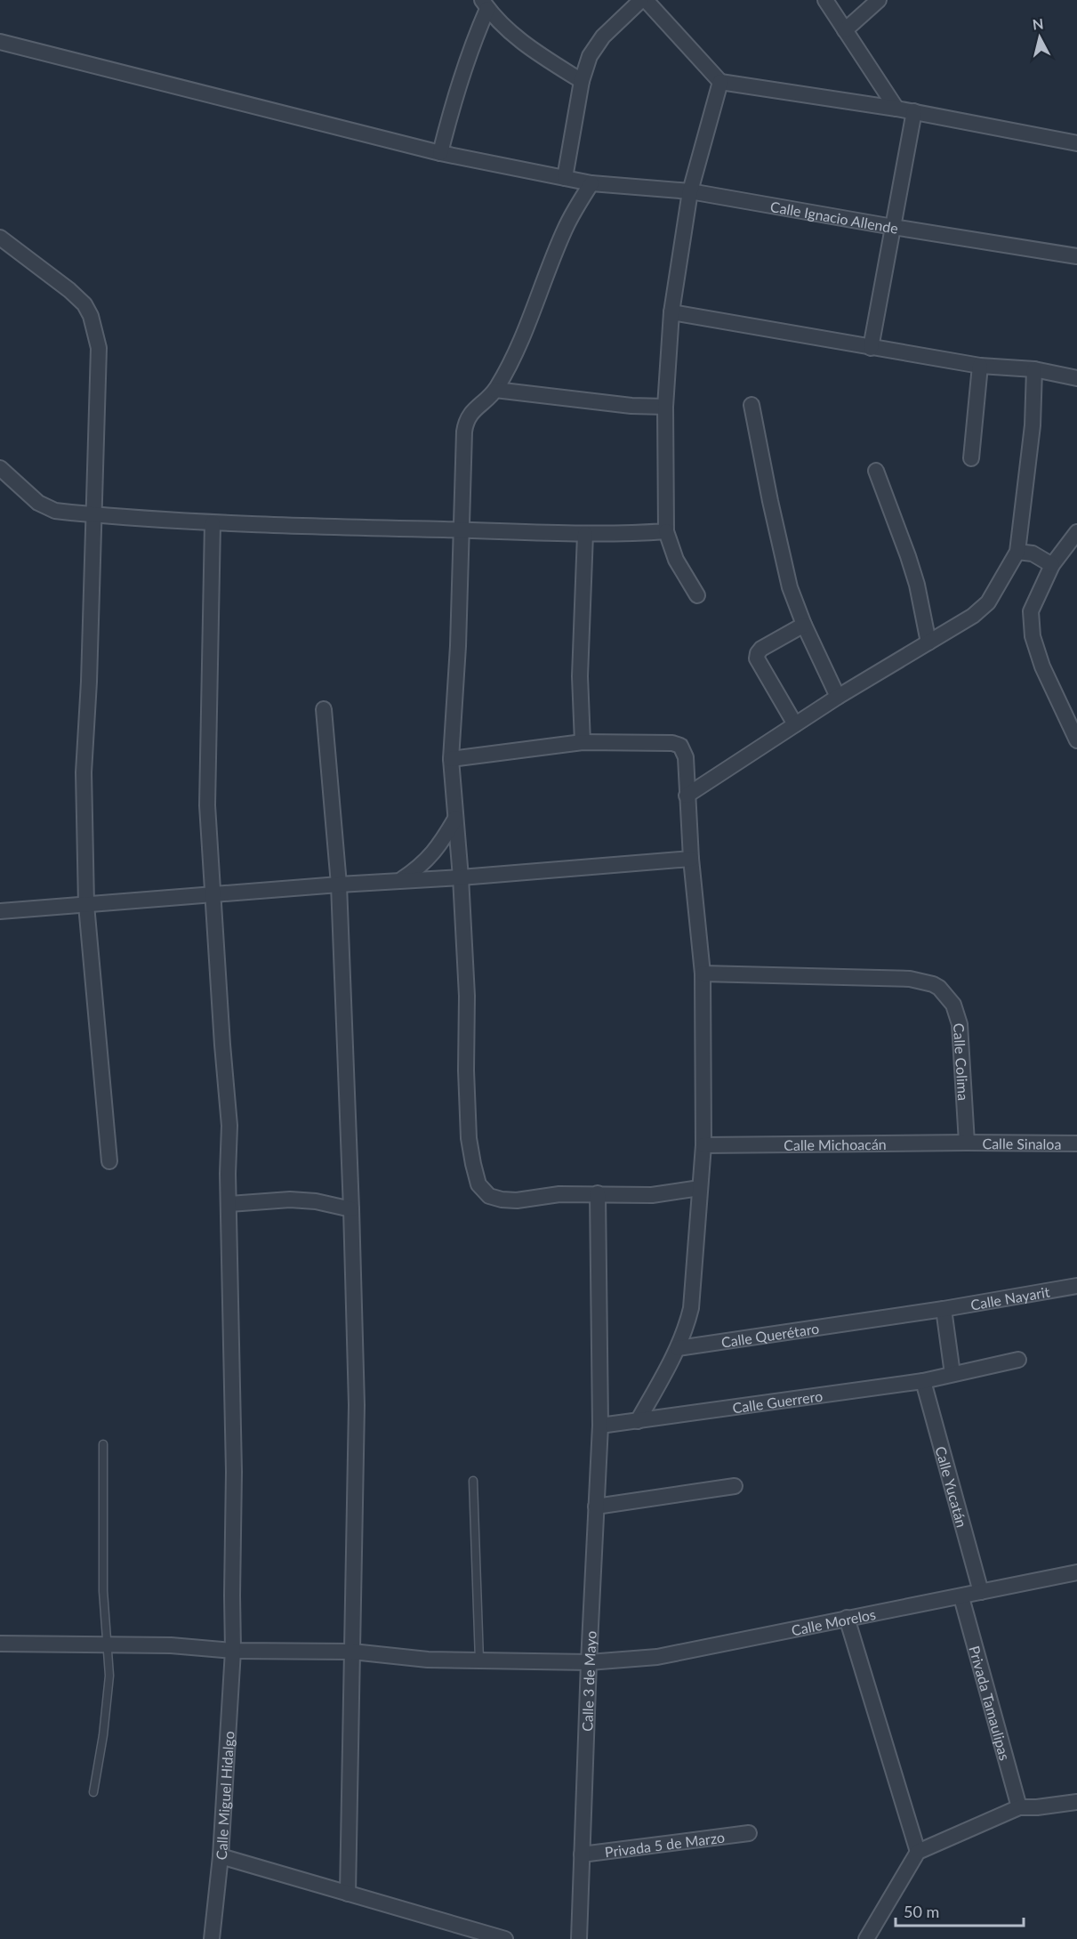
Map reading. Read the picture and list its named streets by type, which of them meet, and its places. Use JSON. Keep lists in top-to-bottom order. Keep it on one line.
{"streets":{"street":["Calle Ignacio Allende","Calle Colima","Calle Sinaloa","Calle Michoacán","Calle Nayarit","Calle Querétaro","Calle Guerrero","Calle Yucatán","Calle Morelos","Calle 3 de Mayo","Privada Tamaulipas","Calle Miguel Hidalgo","Privada 5 de Marzo"]},"crossings":[["Calle Colima","Calle Sinaloa"],["Calle Colima","Calle Michoacán"],["Calle Sinaloa","Calle Michoacán"],["Calle Nayarit","Calle Querétaro"],["Calle Guerrero","Calle Yucatán"],["Calle Guerrero","Calle 3 de Mayo"],["Calle Yucatán","Calle Morelos"],["Calle Morelos","Calle 3 de Mayo"],["Calle Morelos","Privada Tamaulipas"],["Calle Morelos","Calle Miguel Hidalgo"],["Calle 3 de Mayo","Privada 5 de Marzo"]],"scale_bar":"50 m","north":"top"}
